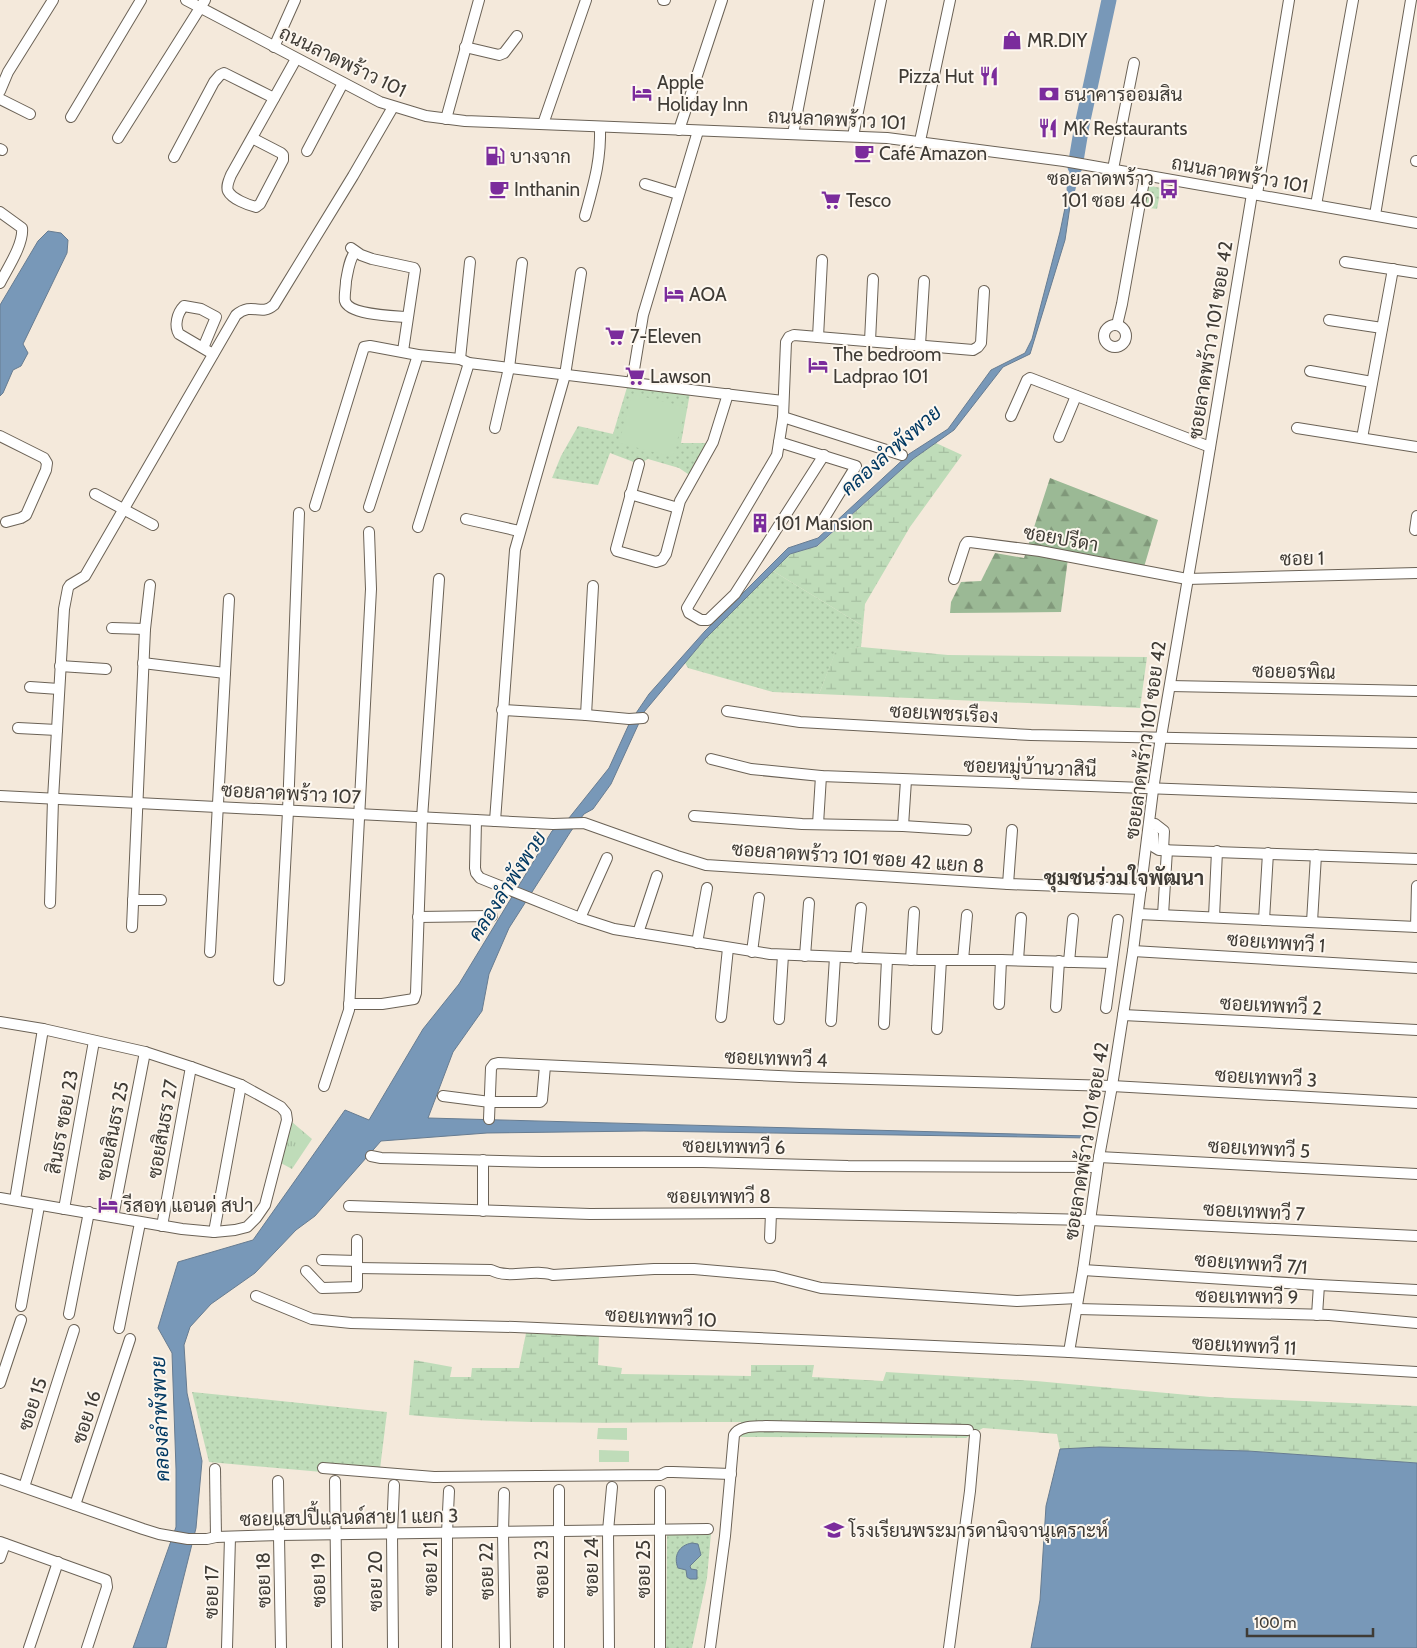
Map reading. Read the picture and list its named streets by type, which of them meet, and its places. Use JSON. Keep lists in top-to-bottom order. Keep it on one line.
{"streets":{"street":["ถนนลาดพร้าว 101","ซอยลาดพร้าว 101 ซอย 42","ซอยปรีดา","ซอย 1","ซอยอรพิณ","ซอยเพชรเรือง","ซอยหมู่บ้านวาสินี","ซอยลาดพร้าว 107","ซอยลาดพร้าว 101 ซอย 42 แยก 8","ซอยเทพทวี 1","ซอยเทพทวี 2","ซอยเทพทวี 4","ซอยเทพทวี 3","สินธร ซอย 23","ซอยสินธร 27","ซอยสินธร 25","ซอยเทพทวี 6","ซอยเทพทวี 5","ซอยเทพทวี 8","ซอยเทพทวี 7","ซอยเทพทวี 7/1","ซอยเทพทวี 9","ซอยเทพทวี 10","ซอยเทพทวี 11","ซอย 15","ซอย 16","ซอยแฮปปี้แลนด์สาย 1 แยก 3","ซอย 24","ซอย 21","ซอย 23","ซอย 25","ซอย 22","ซอย 18","ซอย 19","ซอย 20","ซอย 17"]},"crossings":[["ถนนลาดพร้าว 101","ซอยลาดพร้าว 101 ซอย 42"],["ซอยลาดพร้าว 101 ซอย 42","ซอยปรีดา"],["ซอยลาดพร้าว 101 ซอย 42","ซอย 1"],["ซอยลาดพร้าว 101 ซอย 42","ซอยอรพิณ"],["ซอยลาดพร้าว 101 ซอย 42","ซอยเพชรเรือง"],["ซอยลาดพร้าว 101 ซอย 42","ซอยหมู่บ้านวาสินี"],["ซอยลาดพร้าว 101 ซอย 42","ซอยลาดพร้าว 101 ซอย 42 แยก 8"],["ซอยลาดพร้าว 101 ซอย 42","ซอยเทพทวี 1"],["ซอยลาดพร้าว 101 ซอย 42","ซอยเทพทวี 2"],["ซอยลาดพร้าว 101 ซอย 42","ซอยเทพทวี 4"],["ซอยลาดพร้าว 101 ซอย 42","ซอยเทพทวี 3"],["ซอยลาดพร้าว 101 ซอย 42","ซอยเทพทวี 6"],["ซอยลาดพร้าว 101 ซอย 42","ซอยเทพทวี 5"],["ซอยลาดพร้าว 101 ซอย 42","ซอยเทพทวี 8"],["ซอยลาดพร้าว 101 ซอย 42","ซอยเทพทวี 7"],["ซอยลาดพร้าว 101 ซอย 42","ซอยเทพทวี 7/1"],["ซอยลาดพร้าว 101 ซอย 42","ซอยเทพทวี 9"],["ซอยลาดพร้าว 101 ซอย 42","ซอยเทพทวี 10"],["ซอยลาดพร้าว 101 ซอย 42","ซอยเทพทวี 11"],["ซอยปรีดา","ซอย 1"],["ซอยลาดพร้าว 107","ซอยลาดพร้าว 101 ซอย 42 แยก 8"],["ซอยเทพทวี 4","ซอยเทพทวี 3"],["ซอยเทพทวี 6","ซอยเทพทวี 5"],["ซอยเทพทวี 8","ซอยเทพทวี 7"],["ซอยเทพทวี 10","ซอยเทพทวี 11"],["ซอย 15","ซอยแฮปปี้แลนด์สาย 1 แยก 3"],["ซอย 16","ซอยแฮปปี้แลนด์สาย 1 แยก 3"],["ซอยแฮปปี้แลนด์สาย 1 แยก 3","ซอย 24"],["ซอยแฮปปี้แลนด์สาย 1 แยก 3","ซอย 21"],["ซอยแฮปปี้แลนด์สาย 1 แยก 3","ซอย 23"],["ซอยแฮปปี้แลนด์สาย 1 แยก 3","ซอย 25"],["ซอยแฮปปี้แลนด์สาย 1 แยก 3","ซอย 22"],["ซอยแฮปปี้แลนด์สาย 1 แยก 3","ซอย 18"],["ซอยแฮปปี้แลนด์สาย 1 แยก 3","ซอย 19"],["ซอยแฮปปี้แลนด์สาย 1 แยก 3","ซอย 20"],["ซอยแฮปปี้แลนด์สาย 1 แยก 3","ซอย 17"]],"districts":["ชุมชนร่วมใจพัฒนา"],"water":["คลองลำพังพวย"],"places":{"shop":["MR.DIY"],"restaurant":["Pizza Hut","MK Restaurants"],"hotel":["Apple Holiday Inn","AOA","The bedroom Ladprao 101","รีสอท แอนด่ สปา"],"bank":["ธนาคารออมสิน"],"cafe":["Café Amazon","Inthanin"],"fuel station":["บางจาก"],"bus stop":["ซอยลาดพร้าว 101 ซอย 40"],"supermarket":["Tesco","7-Eleven","Lawson"],"building":["101 Mansion"],"school or university":["โรงเรียนพระมารดานิจจานุเคราะห์"]},"scale_bar":"100 m"}
